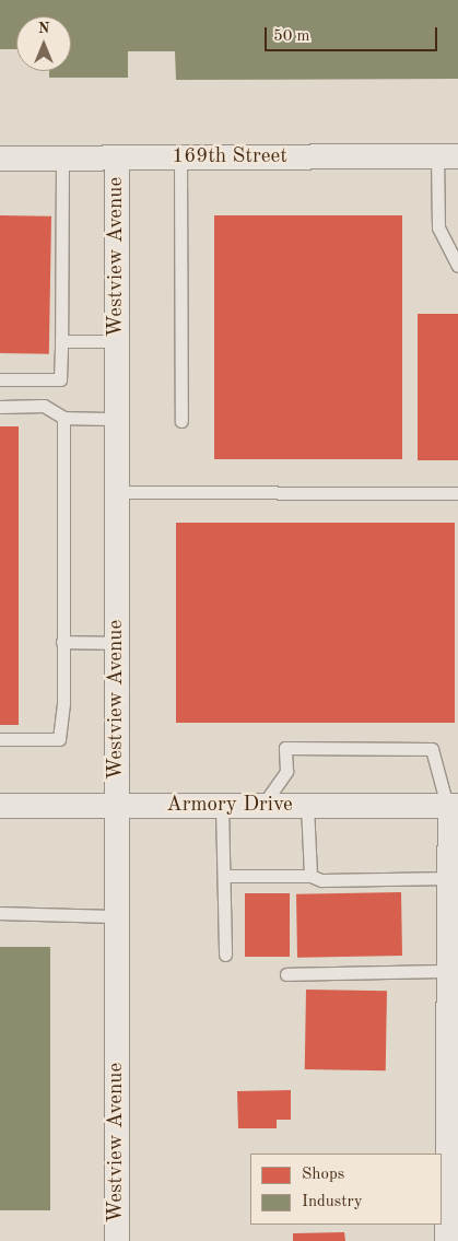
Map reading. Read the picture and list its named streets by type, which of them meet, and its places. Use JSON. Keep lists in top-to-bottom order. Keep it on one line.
{"streets":{"street":["169th Street","Westview Avenue","Armory Drive"]},"crossings":[["169th Street","Westview Avenue"],["Westview Avenue","Armory Drive"]],"legend":["Shops","Industry"],"scale_bar":"50 m","north":"top"}
